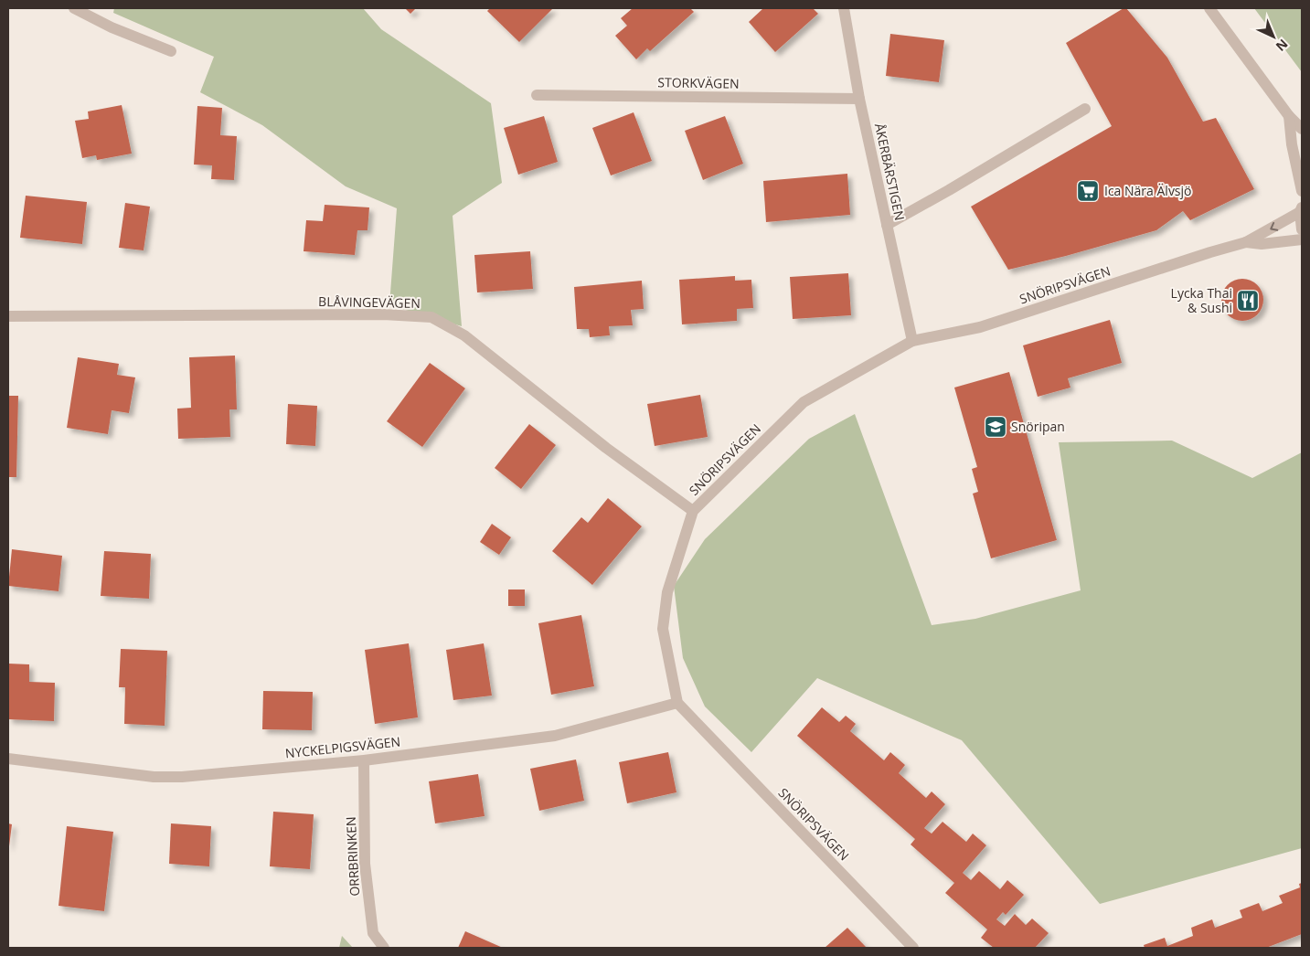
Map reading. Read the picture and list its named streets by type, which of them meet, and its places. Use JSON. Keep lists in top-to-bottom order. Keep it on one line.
{"streets":{"street":["STORKVÄGEN","ÅKERBÄRSTIGEN","SNÖRIPSVÄGEN","BLÅVINGEVÄGEN","NYCKELPIGSVÄGEN","ORRBRINKEN"]},"crossings":[["STORKVÄGEN","ÅKERBÄRSTIGEN"],["ÅKERBÄRSTIGEN","SNÖRIPSVÄGEN"],["SNÖRIPSVÄGEN","BLÅVINGEVÄGEN"],["SNÖRIPSVÄGEN","NYCKELPIGSVÄGEN"],["NYCKELPIGSVÄGEN","ORRBRINKEN"]],"places":{"supermarket":["Ica Nära Älvsjö"],"restaurant":["Lycka Thai & Sushi"],"school or university":["Snöripan"]},"north":"bottom right"}
